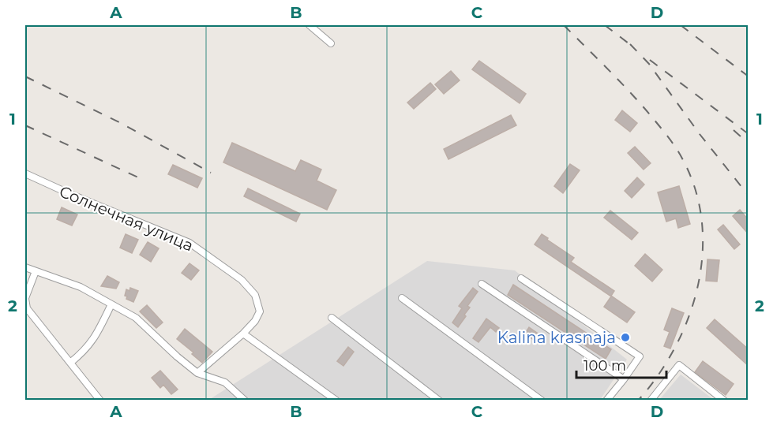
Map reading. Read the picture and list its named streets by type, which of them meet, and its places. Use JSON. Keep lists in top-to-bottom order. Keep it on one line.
{"streets":{"street":["Солнечная улица"]},"places":["Kalina krasnaja"],"scale_bar":"100 m","grid":{"columns":["A","B","C","D"],"rows":["1","2"]}}
